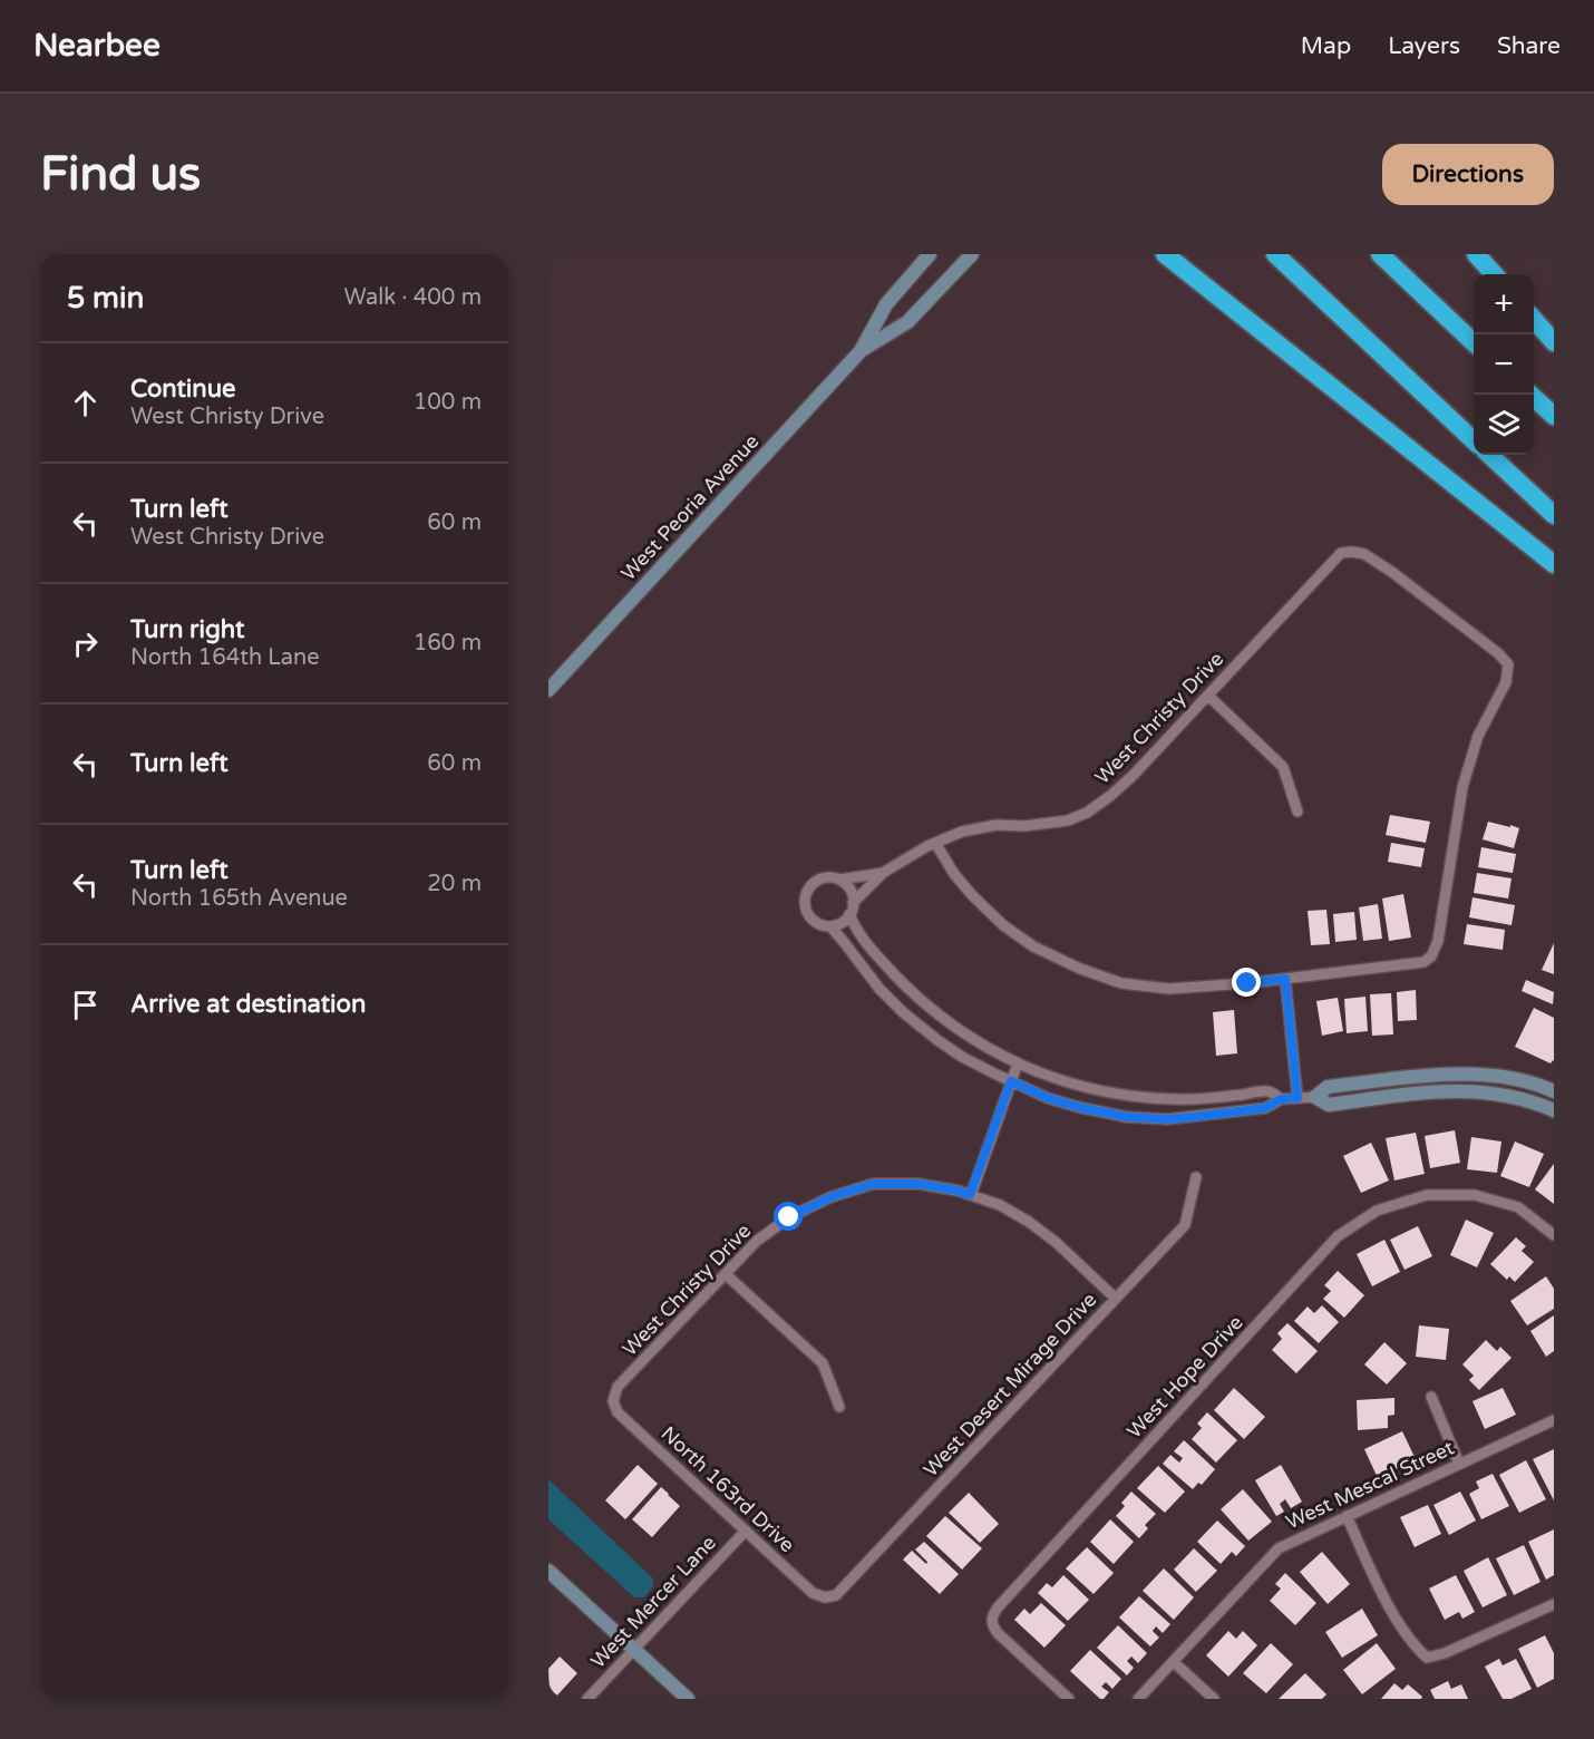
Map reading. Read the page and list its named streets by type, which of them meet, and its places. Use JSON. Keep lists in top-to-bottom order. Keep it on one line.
{"streets":{"main road":["West Peoria Avenue"],"street":["West Christy Drive","West Hope Drive","West Desert Mirage Drive","West Mescal Street","North 163rd Drive","West Mercer Lane"]},"crossings":[["West Christy Drive","West Desert Mirage Drive"],["West Christy Drive","North 163rd Drive"],["West Desert Mirage Drive","North 163rd Drive"],["North 163rd Drive","West Mercer Lane"]],"page":{"header":"Nearbee","nav":["Map","Layers","Share"],"buttons":"Directions","title":"Find us","heading":["5 min","Walk · 400 m"],"map_buttons":["+","−"],"list":[["Continue","West Christy Drive","100 m"],["Turn left","West Christy Drive","60 m"],["Turn right","North 164th Lane","160 m"],["Turn left","60 m"],["Turn left","North 165th Avenue","20 m"],"Arrive at destination"]}}
